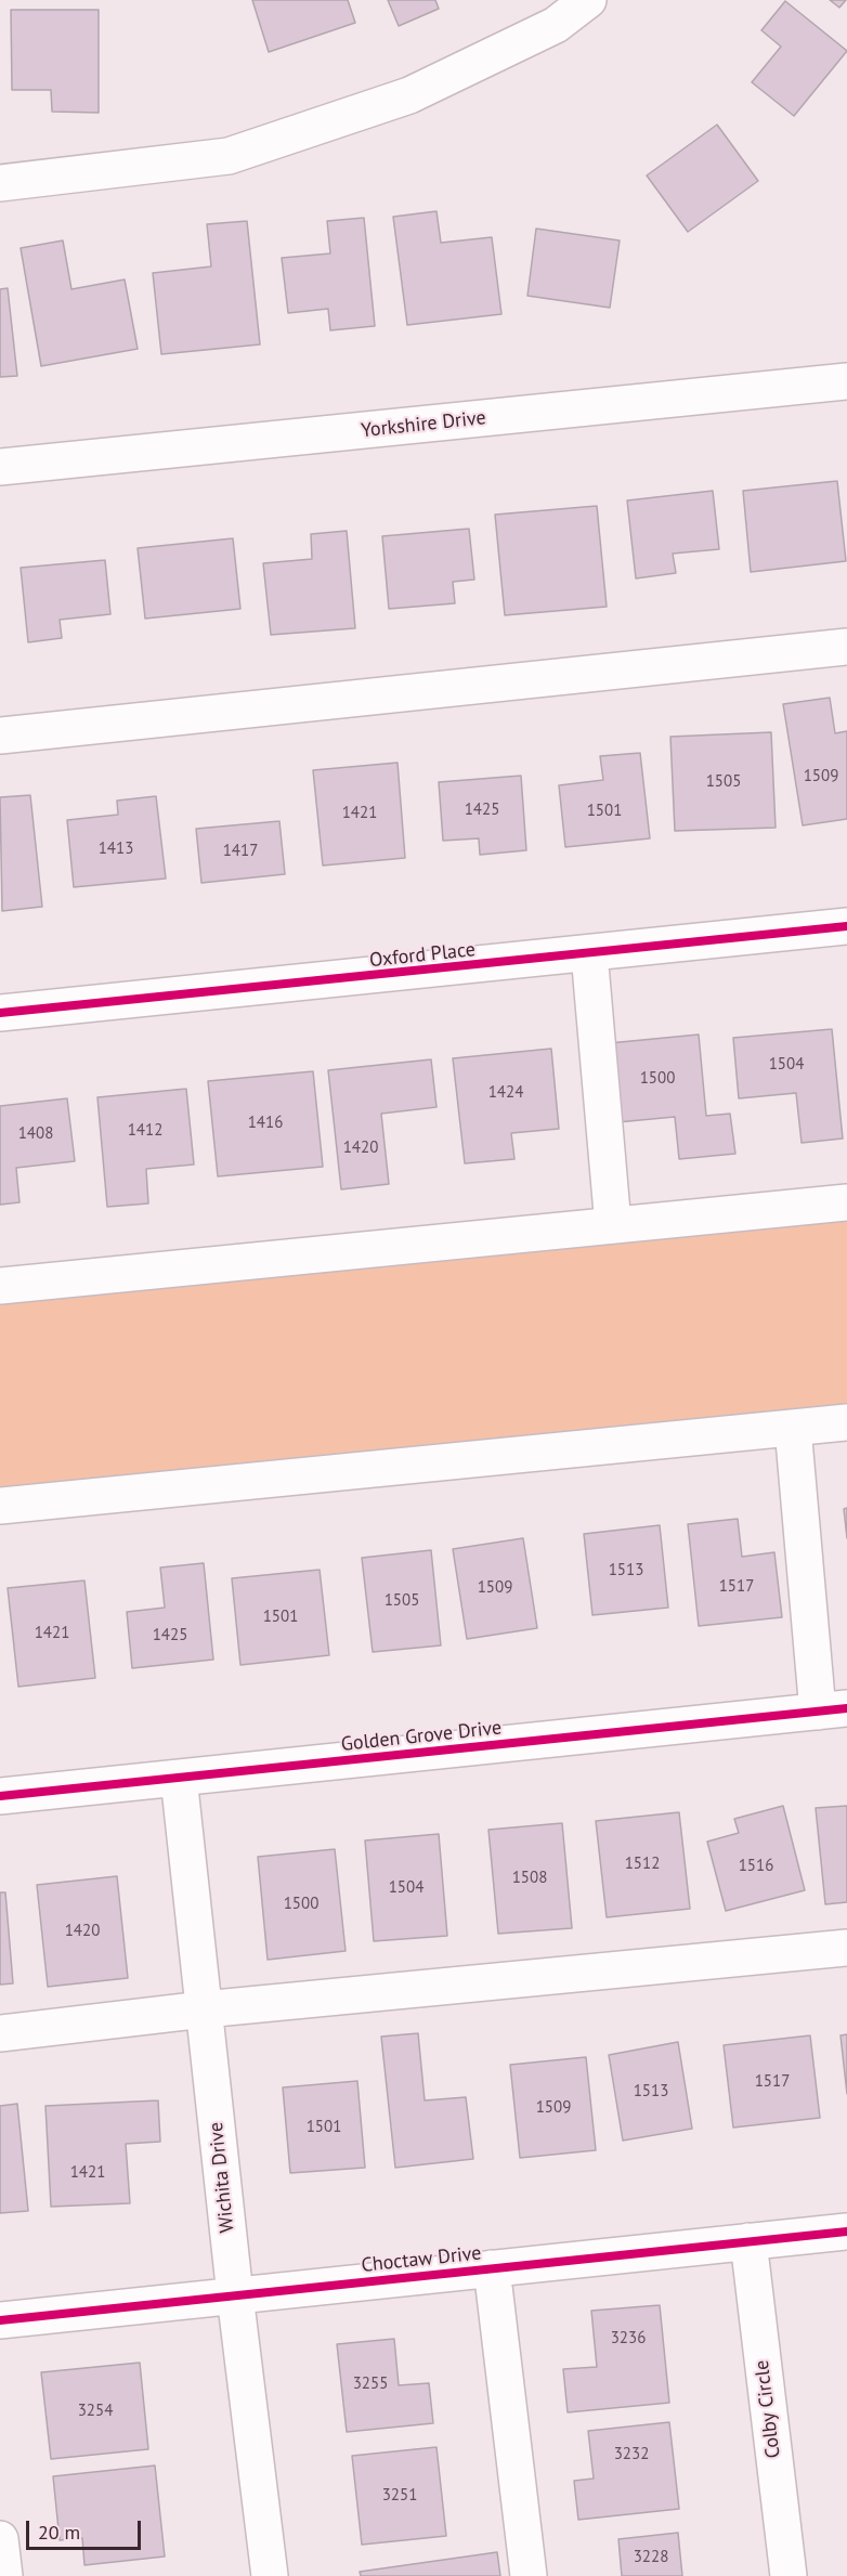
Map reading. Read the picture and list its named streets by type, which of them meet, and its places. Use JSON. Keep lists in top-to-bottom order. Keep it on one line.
{"streets":{"street":["Yorkshire Drive","Oxford Place","Golden Grove Drive","Wichita Drive","Choctaw Drive","Colby Circle"]},"crossings":[["Golden Grove Drive","Wichita Drive"],["Wichita Drive","Choctaw Drive"],["Choctaw Drive","Colby Circle"]],"house_numbers":["1509","1505","1425","1501","1421","1413","1417","1504","1500","1424","1416","1412","1408","1420","1513","1517","1509","1505","1501","1421","1425","1512","1516","1508","1504","1500","1420","1517","1513","1509","1501","1421","3236","3255","3254","3232","3251","3228"],"scale_bar":"20 m"}
